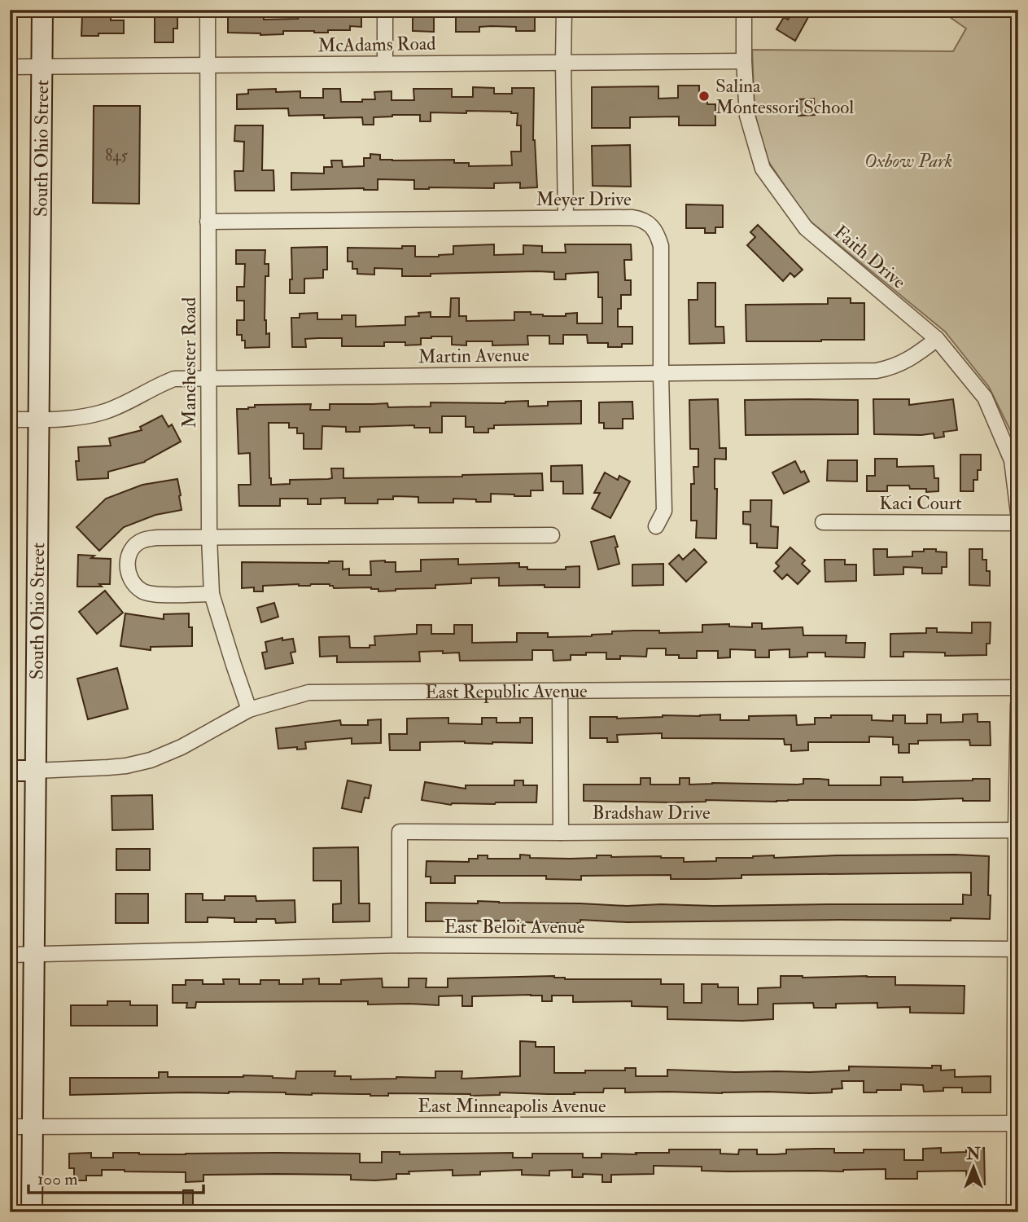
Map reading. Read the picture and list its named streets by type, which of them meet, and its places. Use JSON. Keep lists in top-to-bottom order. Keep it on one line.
{"streets":{"main road":["South Ohio Street","East Republic Avenue"],"street":["McAdams Road","Meyer Drive","Faith Drive","Martin Avenue","Manchester Road","Kaci Court","Bradshaw Drive","East Beloit Avenue","East Minneapolis Avenue"]},"crossings":[["McAdams Road","South Ohio Street"],["McAdams Road","Faith Drive"],["McAdams Road","Manchester Road"],["South Ohio Street","Martin Avenue"],["South Ohio Street","East Republic Avenue"],["South Ohio Street","East Beloit Avenue"],["South Ohio Street","East Minneapolis Avenue"],["Meyer Drive","Martin Avenue"],["Meyer Drive","Manchester Road"],["Faith Drive","Martin Avenue"],["Martin Avenue","Manchester Road"],["Manchester Road","East Republic Avenue"],["Bradshaw Drive","East Beloit Avenue"]],"parks":["Oxbow Park"],"places":["Salina Montessori School"],"house_numbers":["845"],"scale_bar":"100 m","north":"top"}
